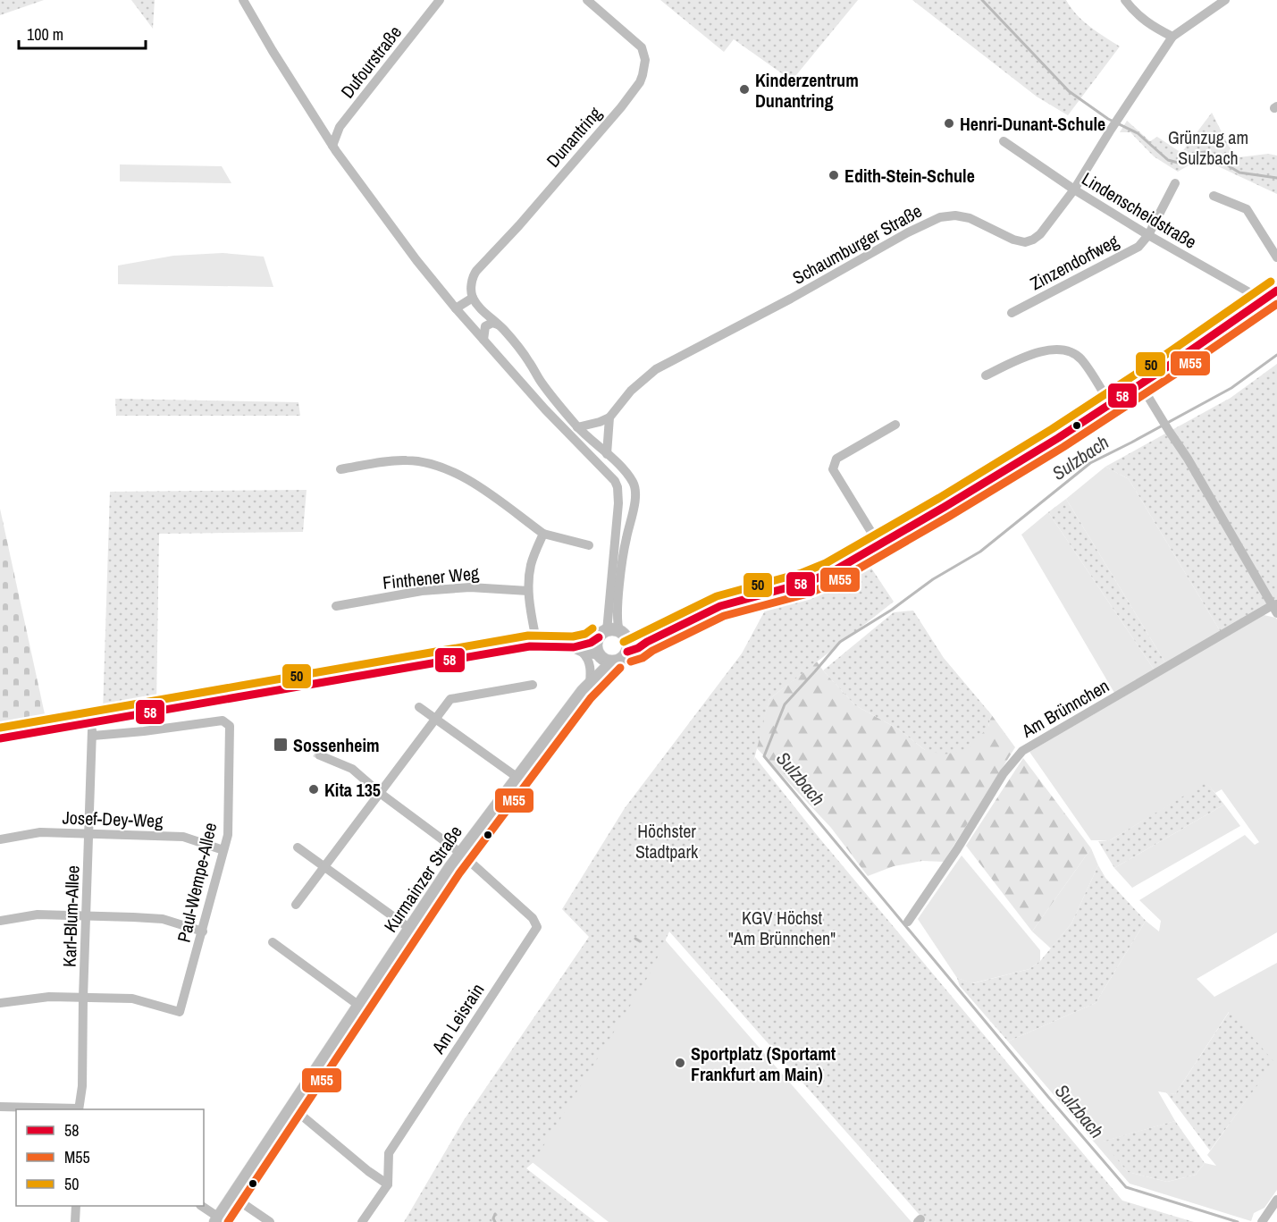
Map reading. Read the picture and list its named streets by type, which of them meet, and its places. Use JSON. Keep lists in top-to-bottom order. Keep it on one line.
{"streets":{"main road":["Kurmainzer Straße"],"street":["Dufourstraße","Dunantring","Lindenscheidstraße","Schaumburger Straße","Zinzendorfweg","Finthener Weg","Am Brünnchen","Josef-Dey-Weg","Paul-Wempe-Allee","Karl-Blum-Allee","Am Leisrain"]},"crossings":[["Lindenscheidstraße","Schaumburger Straße"],["Lindenscheidstraße","Zinzendorfweg"],["Josef-Dey-Weg","Paul-Wempe-Allee"],["Josef-Dey-Weg","Karl-Blum-Allee"],["Kurmainzer Straße","Am Leisrain"],["Paul-Wempe-Allee","Karl-Blum-Allee"]],"water":["Sulzbach"],"parks":["Grünzug am Sulzbach","Höchster Stadtpark","KGV Höchst \"Am Brünnchen\""],"places":{"other":["Kinderzentrum Dunantring","Henri-Dunant-Schule","Edith-Stein-Schule","Kita 135","Sportplatz (Sportamt Frankfurt am Main)"],"transit":["Sossenheim"]},"lines":["transit line 50","transit line 58","transit line M55"],"legend":["58","M55","50"],"scale_bar":"100 m"}
